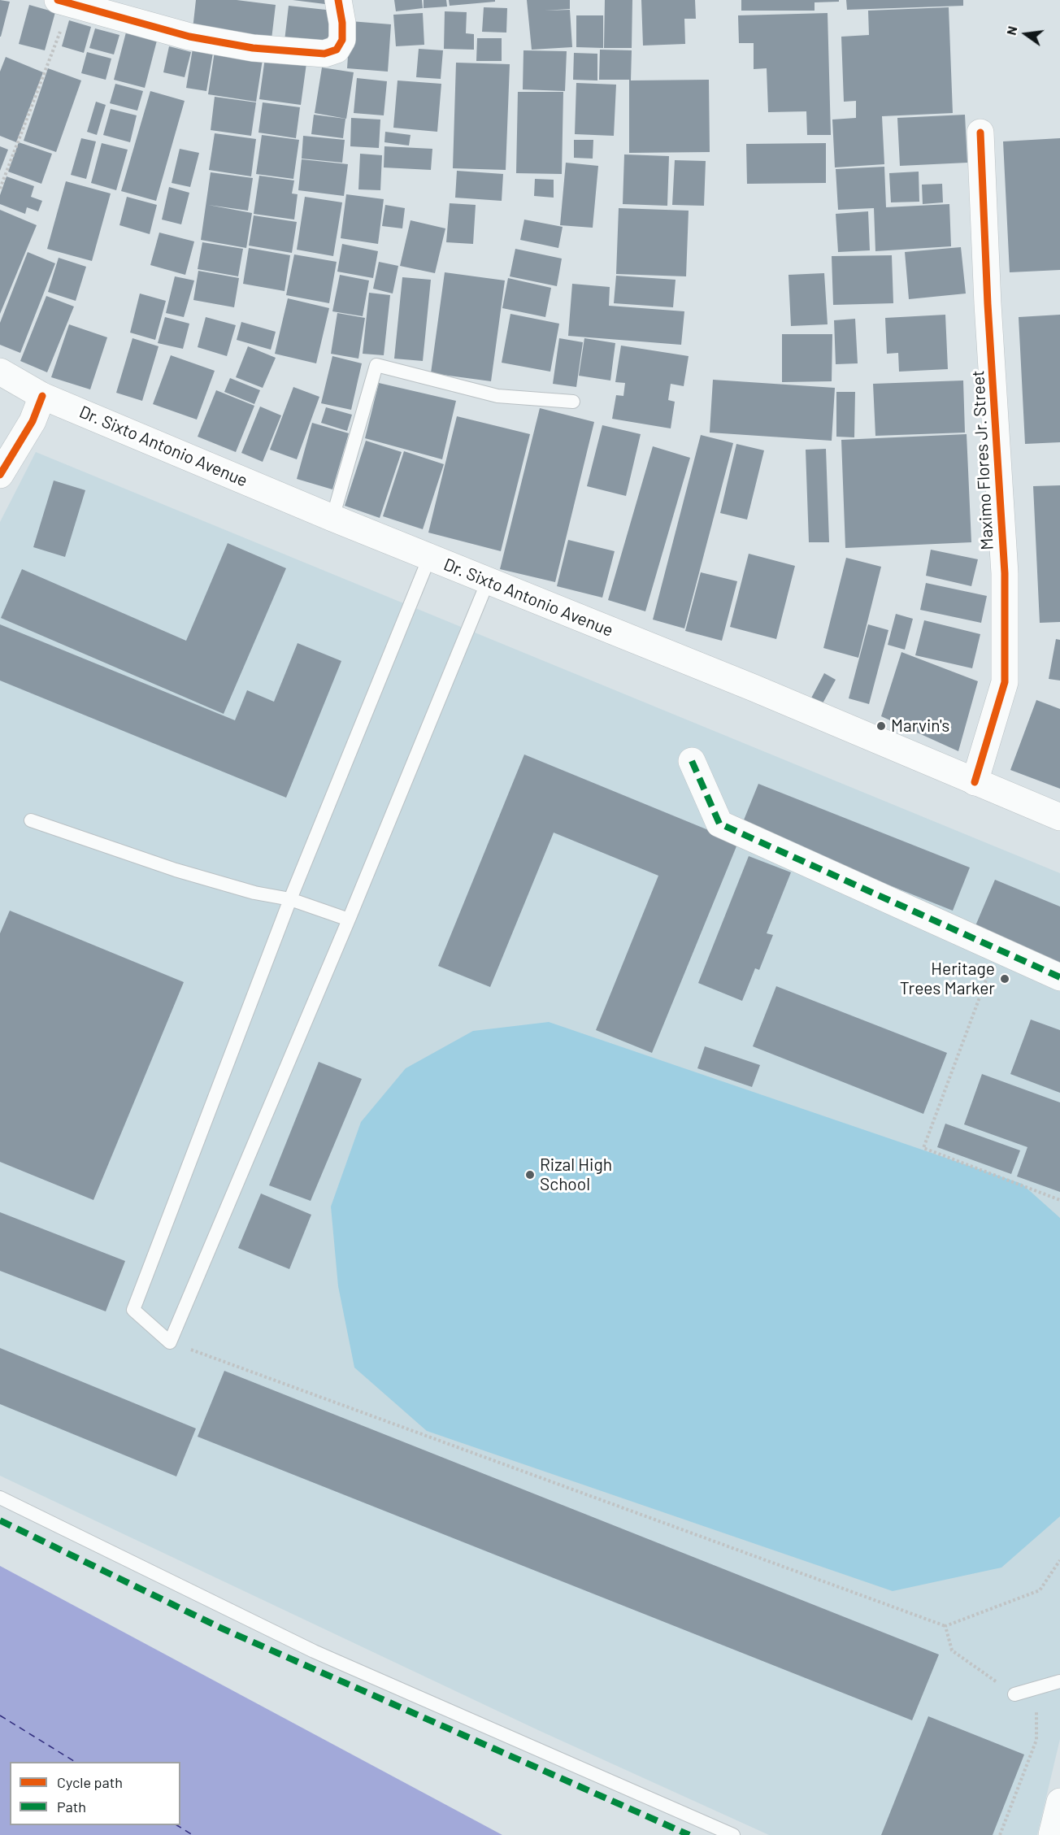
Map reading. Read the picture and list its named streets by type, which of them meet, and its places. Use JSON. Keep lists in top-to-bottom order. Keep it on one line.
{"streets":{"street":["Dr. Sixto Antonio Avenue","Maximo Flores Jr. Street"]},"crossings":[["Dr. Sixto Antonio Avenue","Maximo Flores Jr. Street"]],"places":["Marvin's","Heritage Trees Marker","Rizal High School"],"legend":["Cycle path","Path"],"north":"left"}
